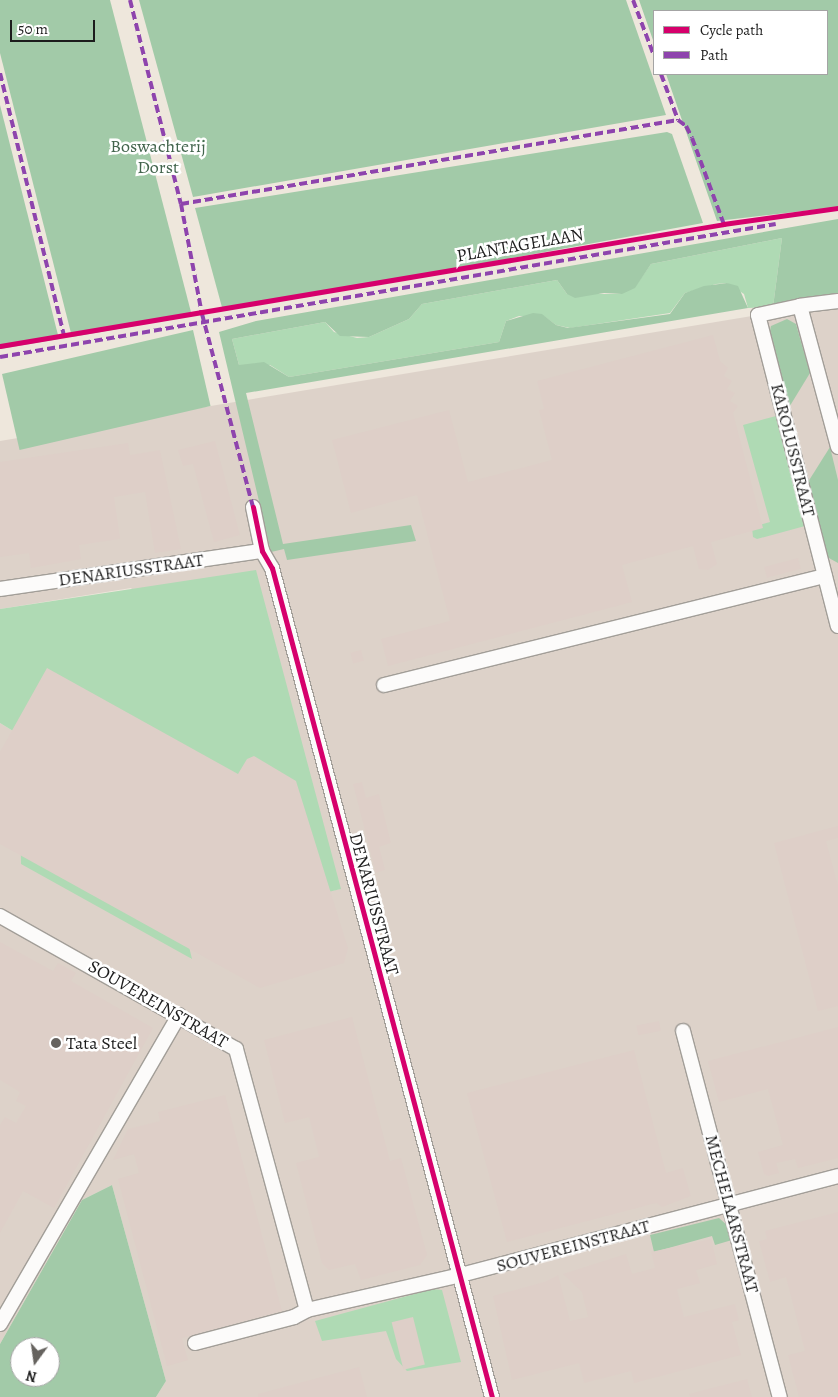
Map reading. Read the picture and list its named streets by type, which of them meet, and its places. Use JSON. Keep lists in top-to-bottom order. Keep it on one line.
{"streets":{"street":["KAROLUSSTRAAT","DENARIUSSTRAAT","SOUVEREINSTRAAT","MECHELAARSTRAAT"],"cycle path":["PLANTAGELAAN"]},"crossings":[["DENARIUSSTRAAT","SOUVEREINSTRAAT"],["SOUVEREINSTRAAT","MECHELAARSTRAAT"]],"parks":["Boswachterij Dorst"],"places":["Tata Steel"],"legend":["Cycle path","Path"],"scale_bar":"50 m","north":"bottom"}
